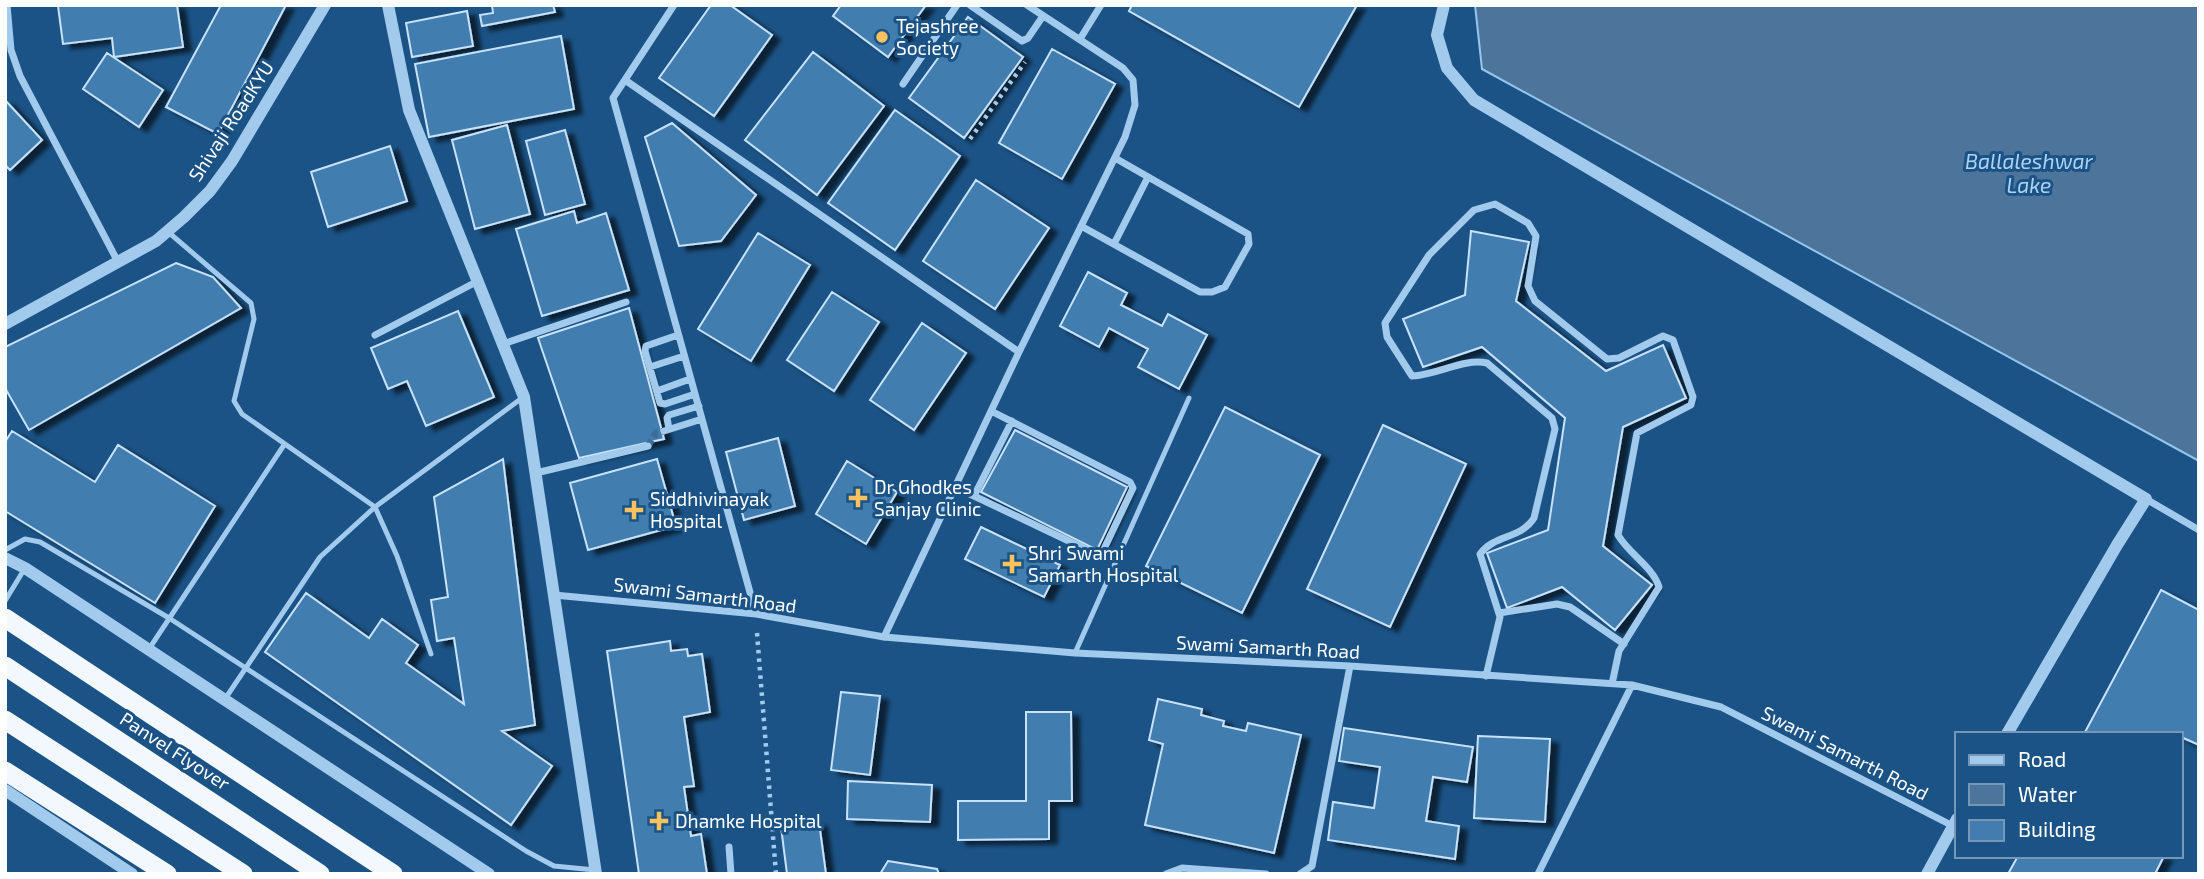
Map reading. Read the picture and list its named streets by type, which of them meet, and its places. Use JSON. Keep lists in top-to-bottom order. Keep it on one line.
{"streets":{"highway":["Panvel Flyover"],"street":["Shivaji RoadKYU","Swami Samarth Road"]},"water":["Ballaleshwar Lake"],"places":{"other":["Tejashree Society"],"health":["Dr Ghodkes Sanjay Clinic","Siddhivinayak Hospital","Shri Swami Samarth Hospital","Dhamke Hospital"]},"legend":["Road","Water","Building"]}
